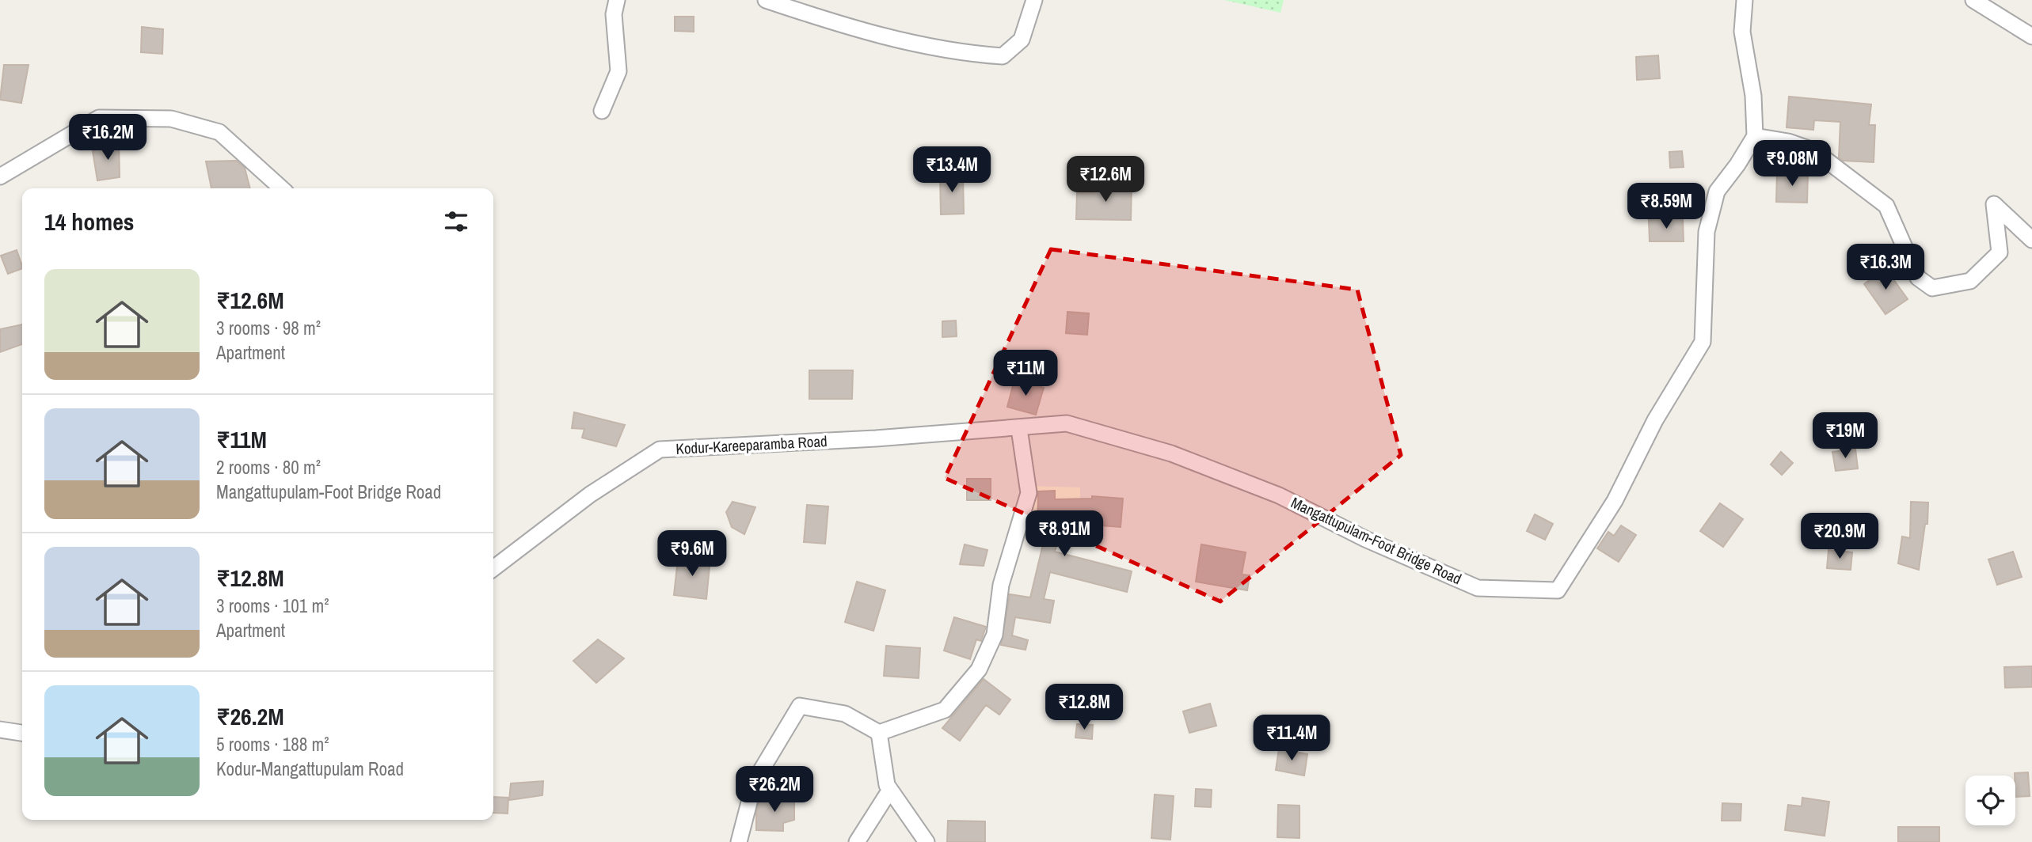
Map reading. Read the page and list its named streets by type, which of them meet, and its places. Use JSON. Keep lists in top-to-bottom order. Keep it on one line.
{"streets":{"street":["Kodur-Kareeparamba Road","Mangattupulam-Foot Bridge Road"]},"crossings":[["Kodur-Kareeparamba Road","Mangattupulam-Foot Bridge Road"]],"page":{"price":["₹16.2M","₹9.08M","₹13.4M","₹12.6M","₹8.59M","₹16.3M","₹11M","₹19M","₹8.91M","₹20.9M","₹9.6M","₹12.8M","₹11.4M","₹26.2M"],"heading":"14 homes","list":[{"name":"₹12.6M","note":"3 rooms · 98 m² · Apartment"},{"name":"₹11M","note":"2 rooms · 80 m² · Mangattupulam-Foot Bridge Road"},{"name":"₹12.8M","note":"3 rooms · 101 m² · Apartment"},{"name":"₹26.2M","note":"5 rooms · 188 m² · Kodur-Mangattupulam Road"}]}}
